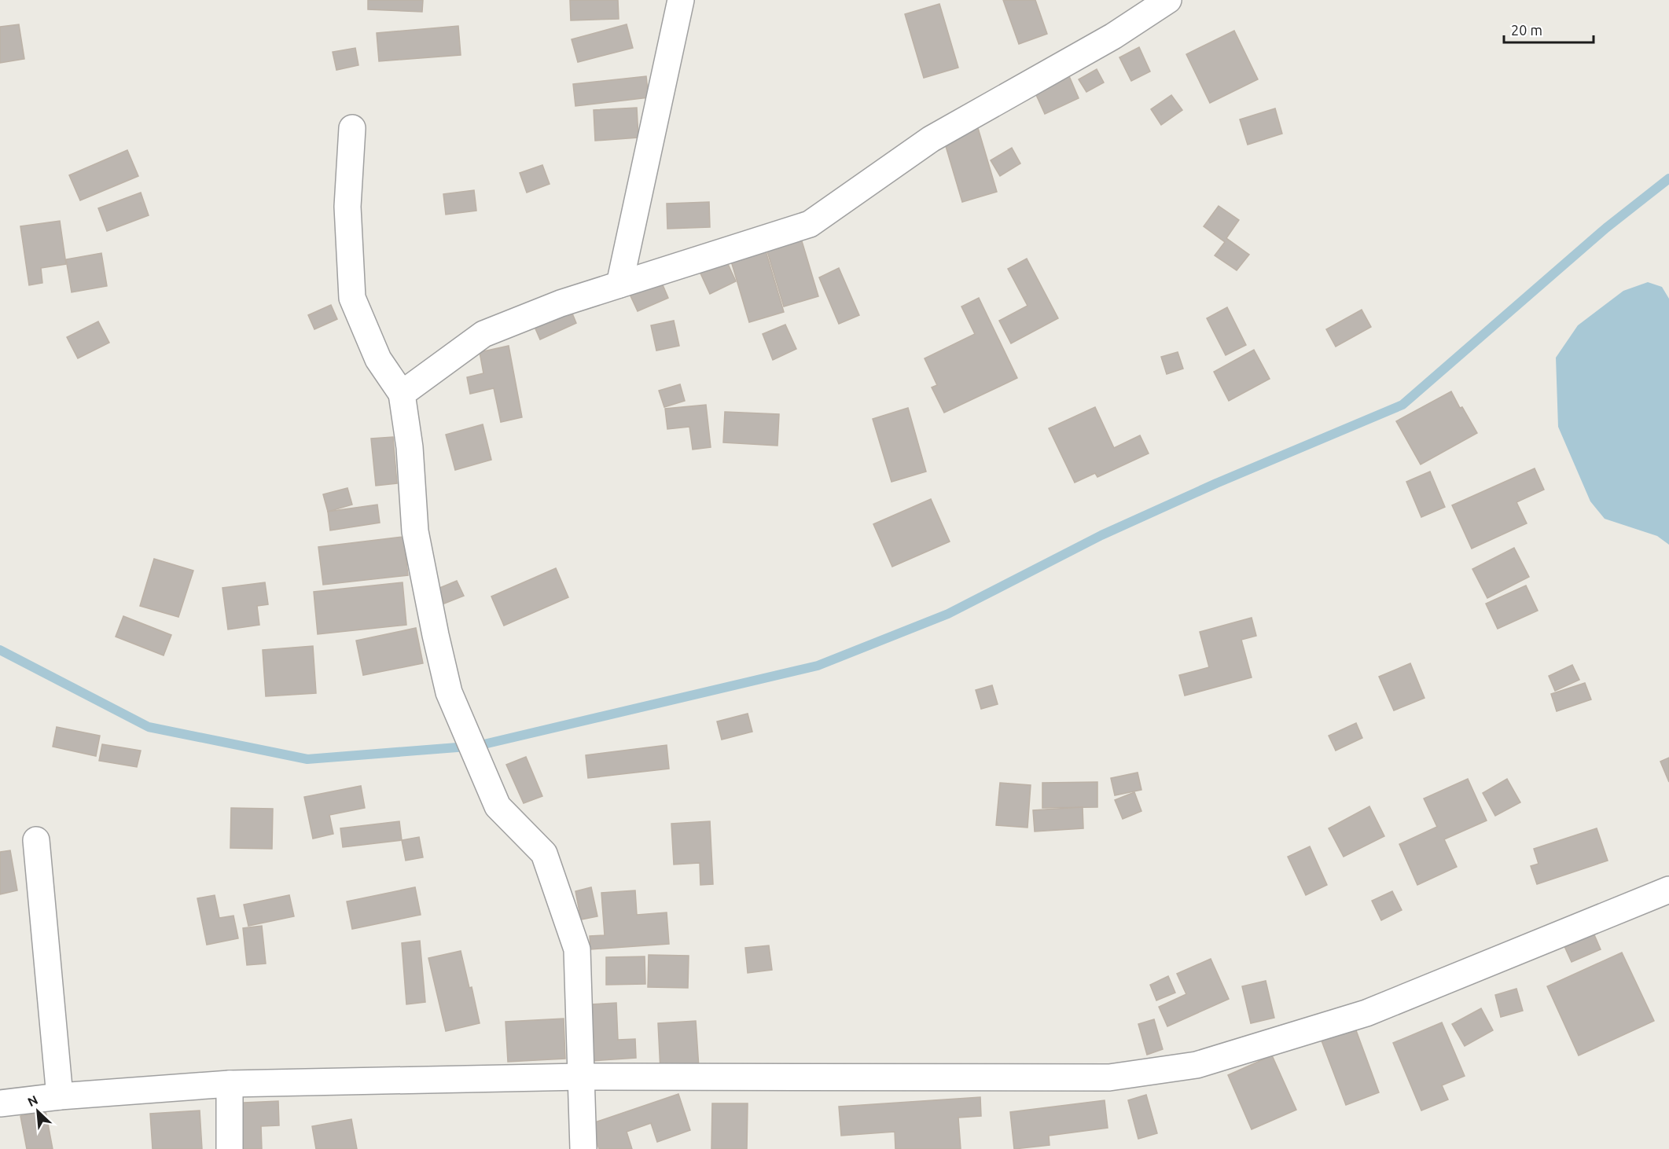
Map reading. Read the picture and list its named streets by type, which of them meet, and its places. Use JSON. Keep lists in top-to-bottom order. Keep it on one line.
{"scale_bar":"20 m","north":"top left"}
